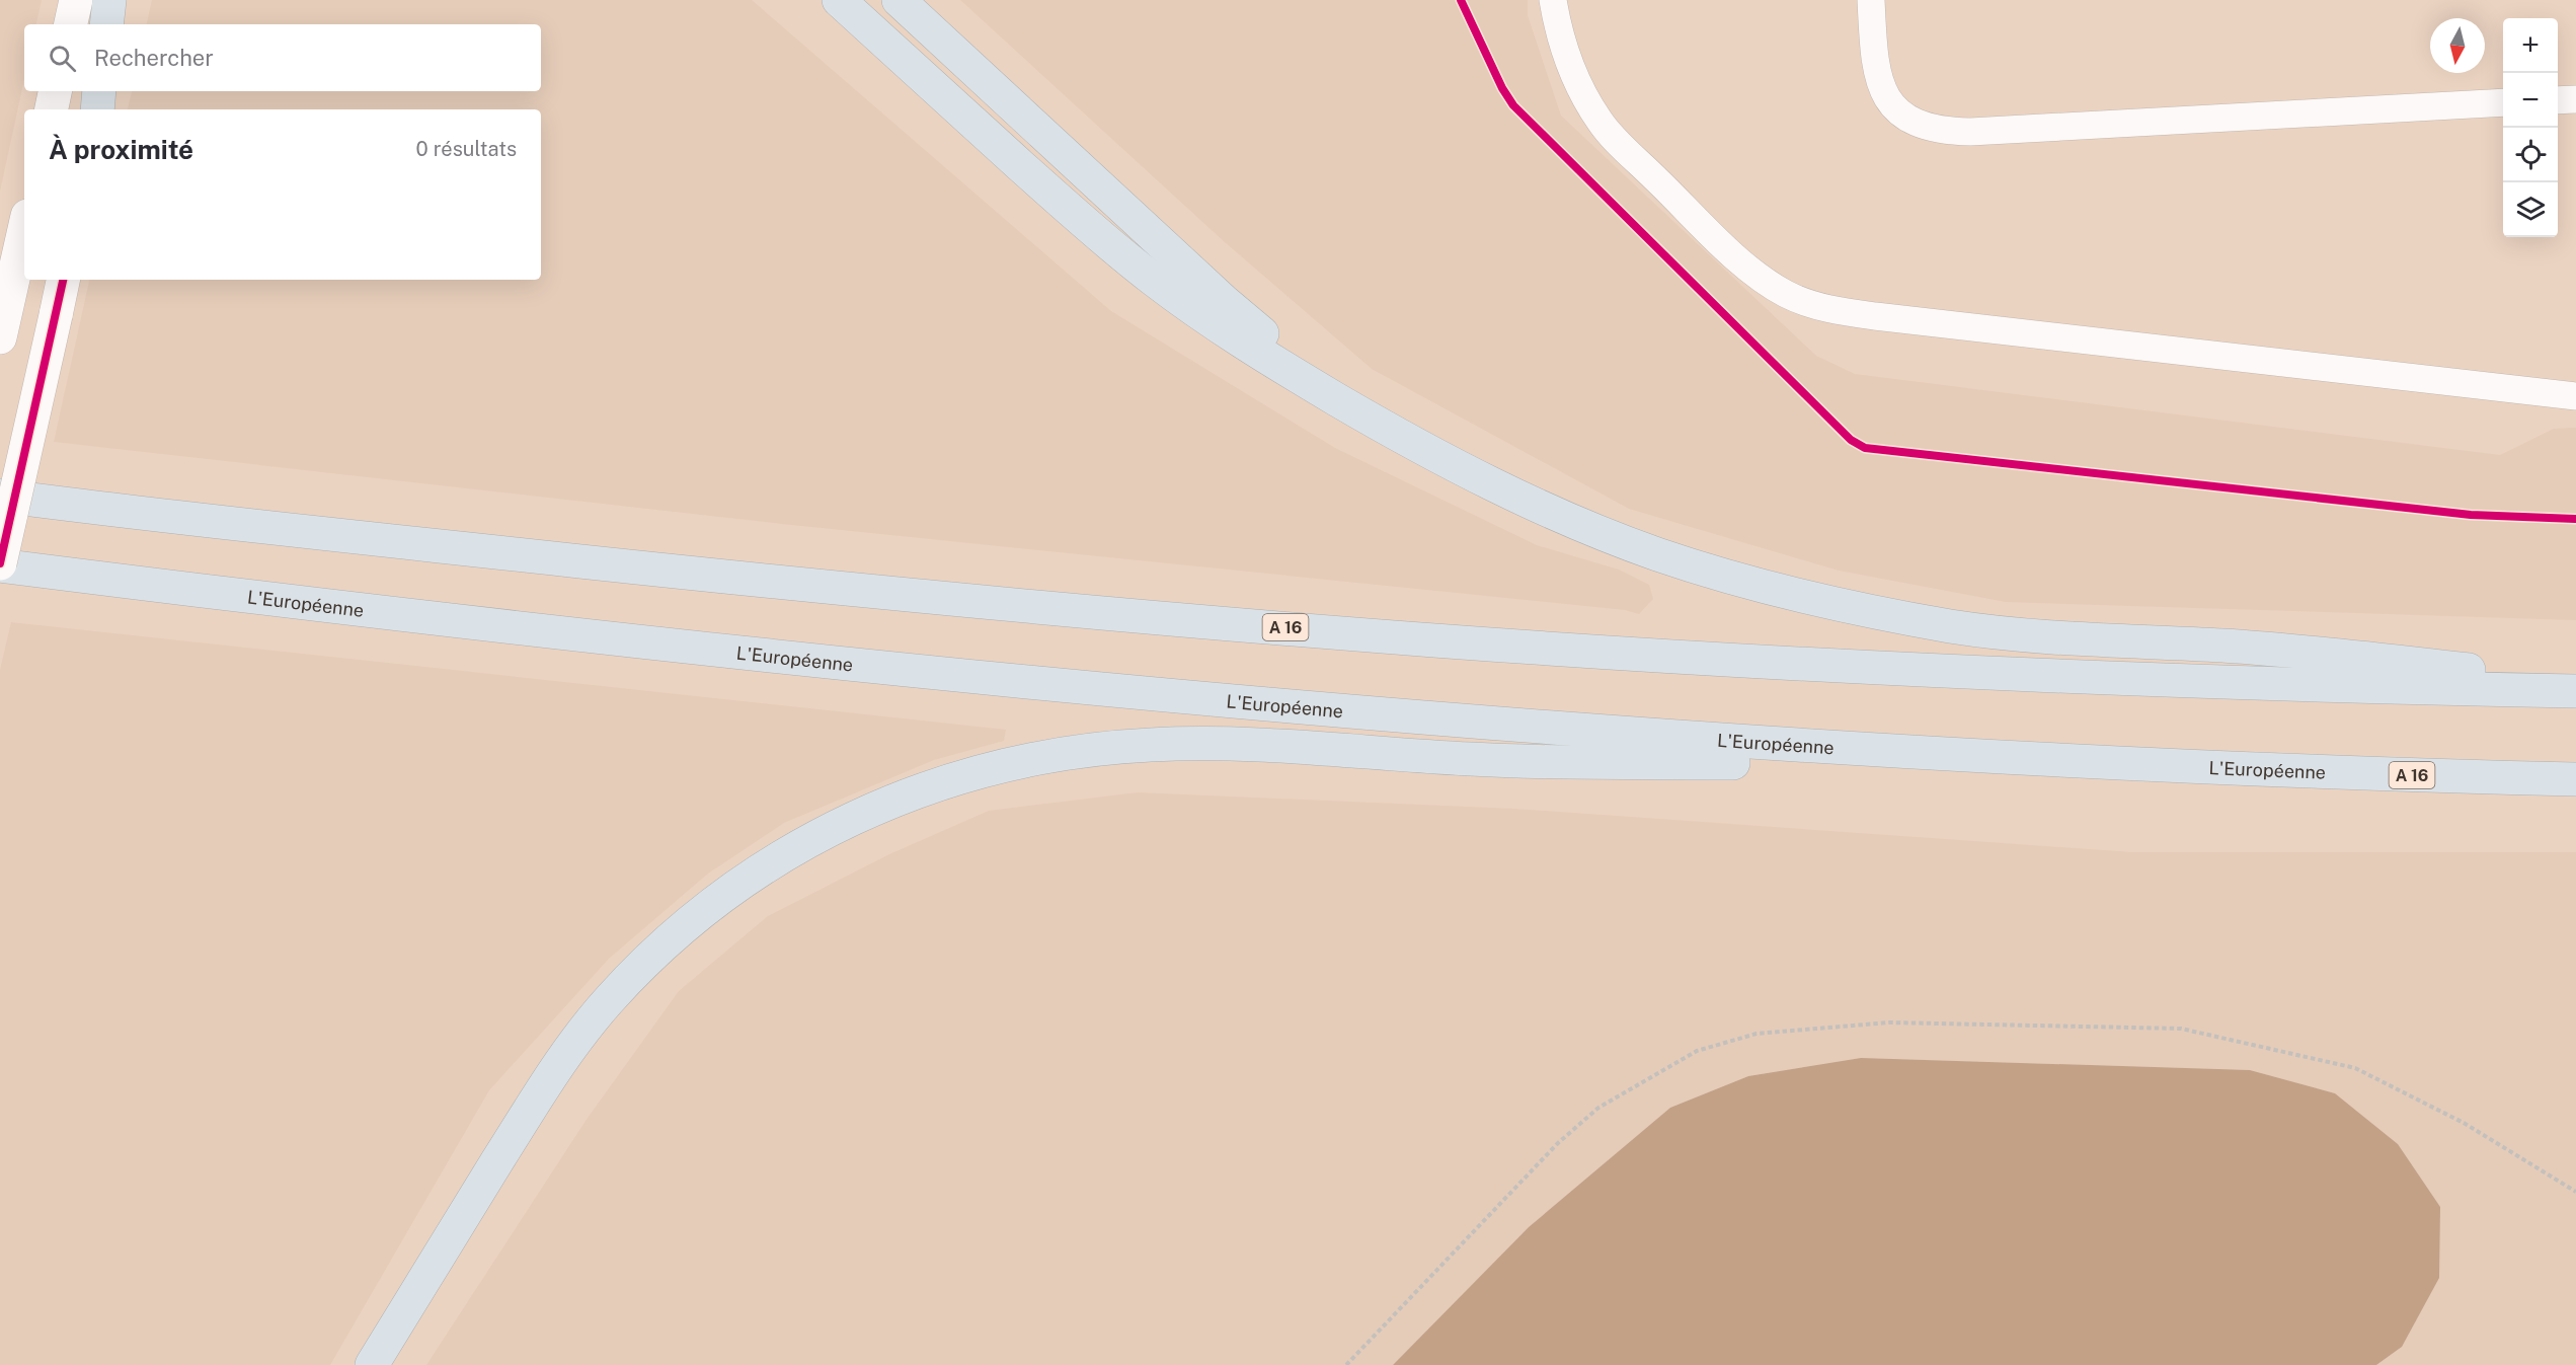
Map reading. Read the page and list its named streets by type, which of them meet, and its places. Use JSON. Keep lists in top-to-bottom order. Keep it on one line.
{"streets":{"highway":["L'Européenne","A 16"]},"north":"bottom","page":{"map_buttons":["+","−"],"search":"Rechercher","heading":["À proximité","0 résultats"]}}
